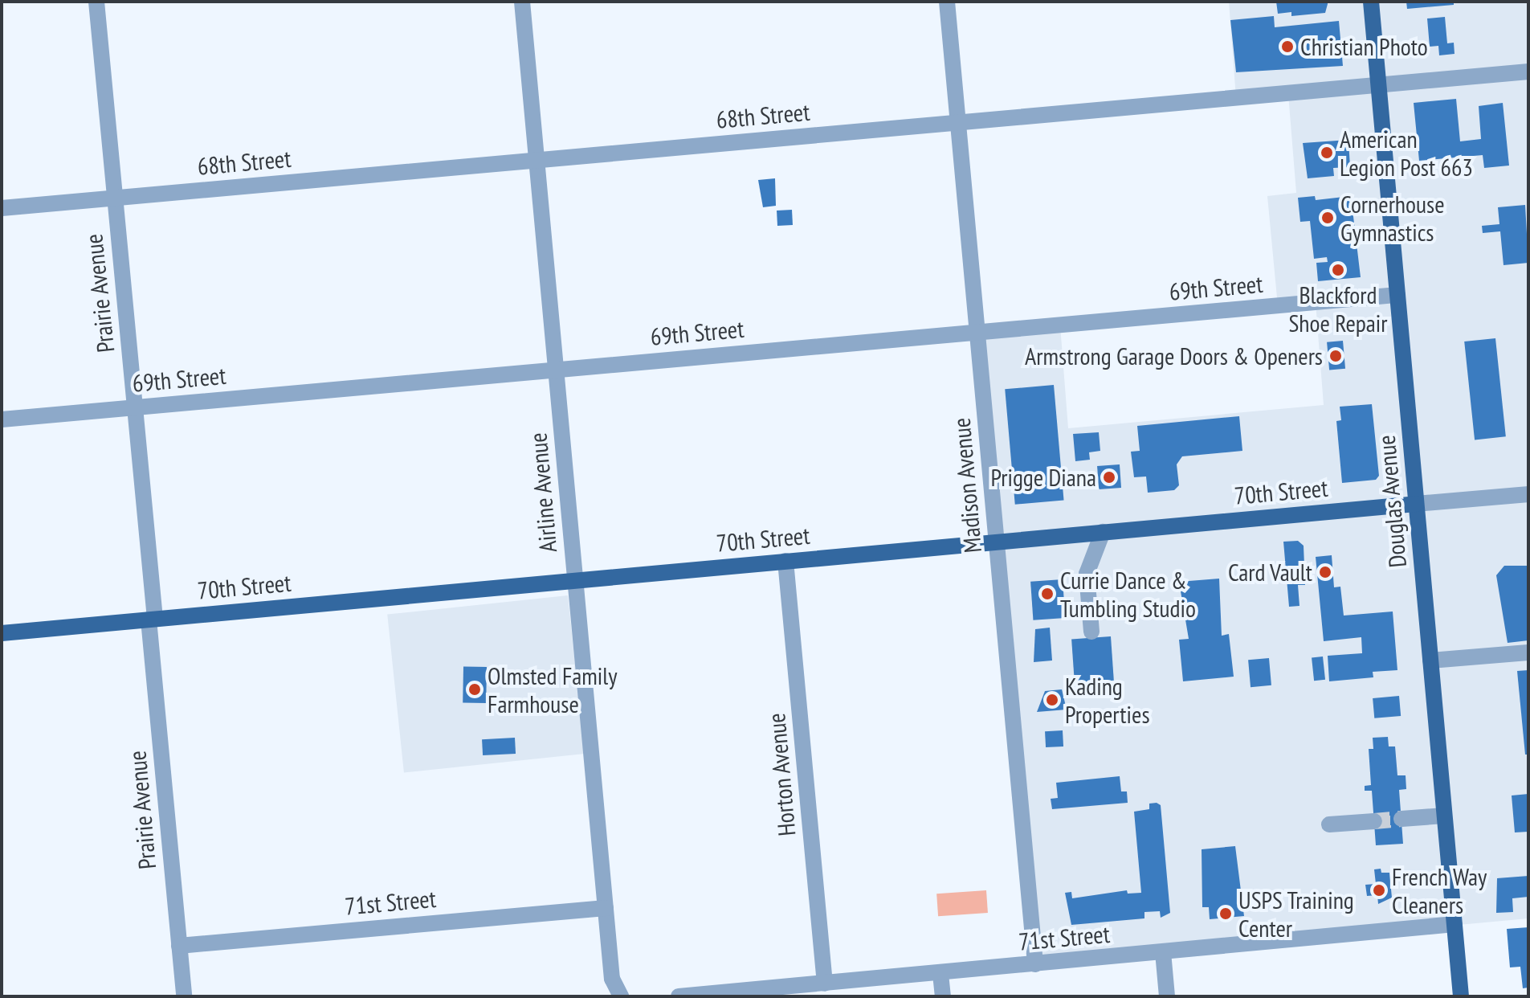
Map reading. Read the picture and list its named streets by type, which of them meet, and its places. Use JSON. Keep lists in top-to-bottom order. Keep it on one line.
{"streets":{"main road":["70th Street","Douglas Avenue"],"street":["68th Street","69th Street","Prairie Avenue","Madison Avenue","Airline Avenue","Horton Avenue","71st Street"]},"crossings":[["68th Street","Prairie Avenue"],["68th Street","Madison Avenue"],["68th Street","Airline Avenue"],["68th Street","Douglas Avenue"],["69th Street","Prairie Avenue"],["69th Street","Madison Avenue"],["69th Street","Airline Avenue"],["69th Street","Douglas Avenue"],["Prairie Avenue","70th Street"],["Prairie Avenue","71st Street"],["Madison Avenue","70th Street"],["Madison Avenue","71st Street"],["70th Street","Airline Avenue"],["70th Street","Douglas Avenue"],["70th Street","Horton Avenue"],["Airline Avenue","71st Street"],["Douglas Avenue","71st Street"],["Horton Avenue","71st Street"]],"places":["Christian Photo","American Legion Post 663","Cornerhouse Gymnastics","Blackford Shoe Repair","Armstrong Garage Doors & Openers","Prigge Diana","Card Vault","Currie Dance & Tumbling Studio","Olmsted Family Farmhouse","Kading Properties","French Way Cleaners","USPS Training Center"]}
